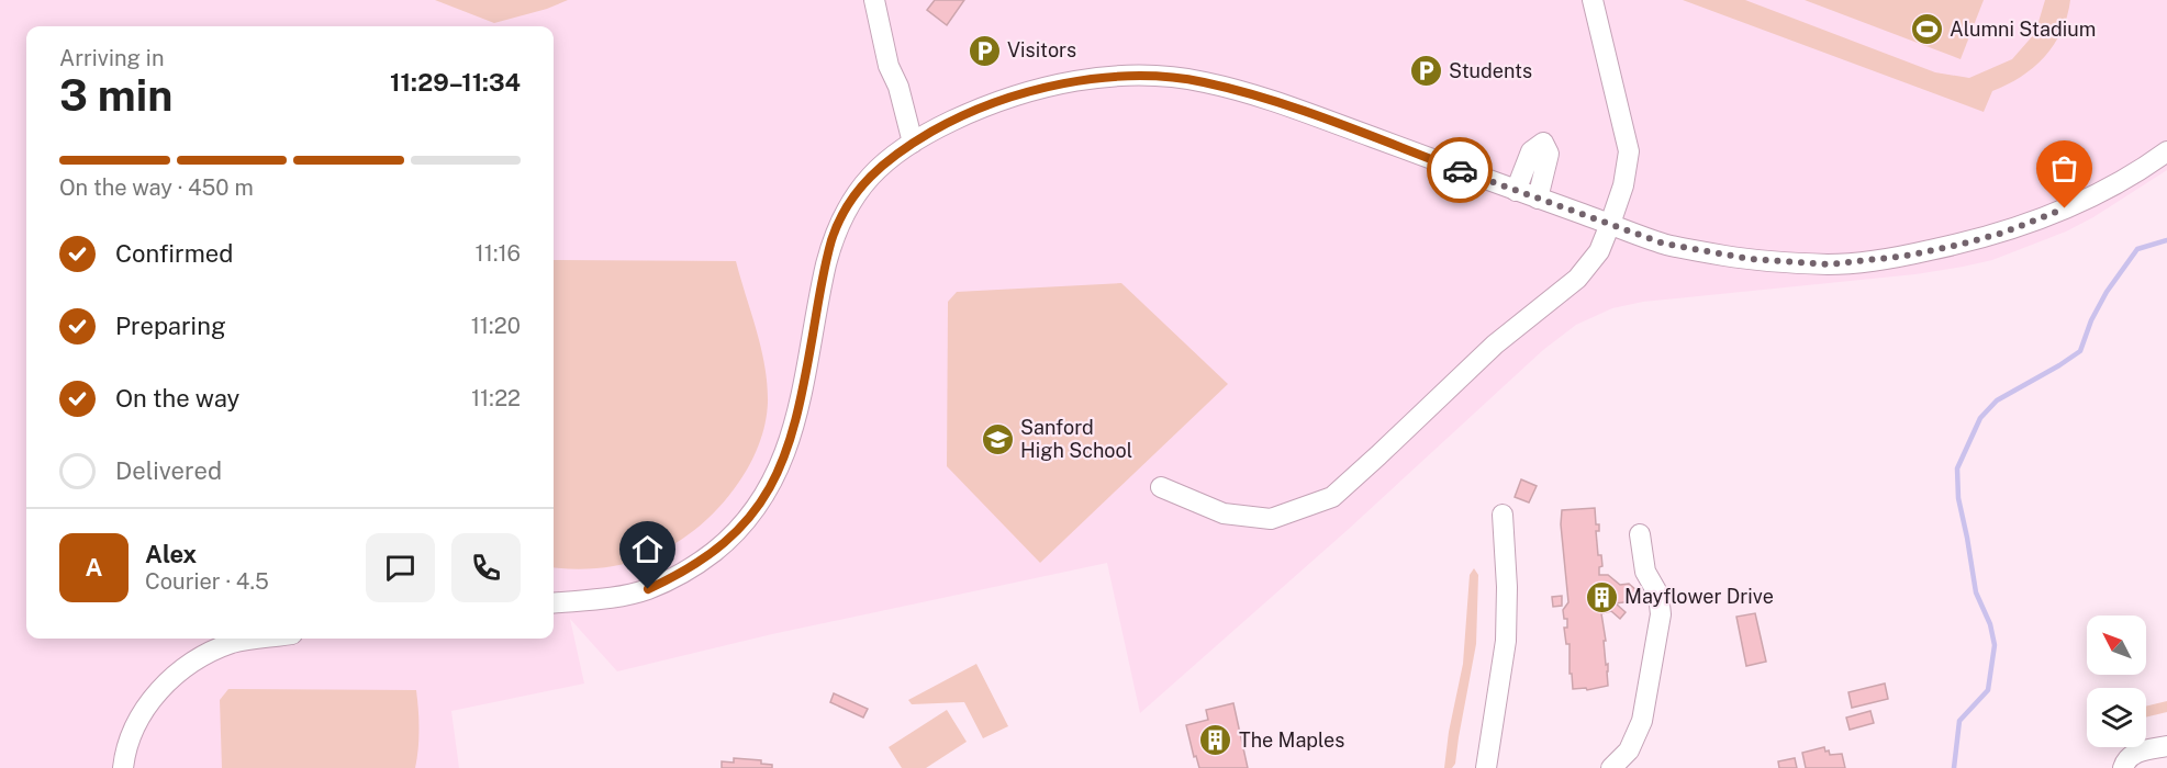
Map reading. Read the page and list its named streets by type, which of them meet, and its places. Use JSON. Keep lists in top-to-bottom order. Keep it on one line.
{"places":{"sports":["Alumni Stadium"],"parking":["Visitors","Students"],"school or university":["Sanford High School"],"building":["Mayflower Drive","The Maples"]},"north":"top left","page":{"heading":["3 min","Arriving in","11:29–11:34"],"panel":["Alex","Courier · 4.5"],"bar":"On the way · 450 m","list":[["Confirmed","11:16"],["Preparing","11:20"],["On the way","11:22"],"Delivered"],"round":"A"}}
